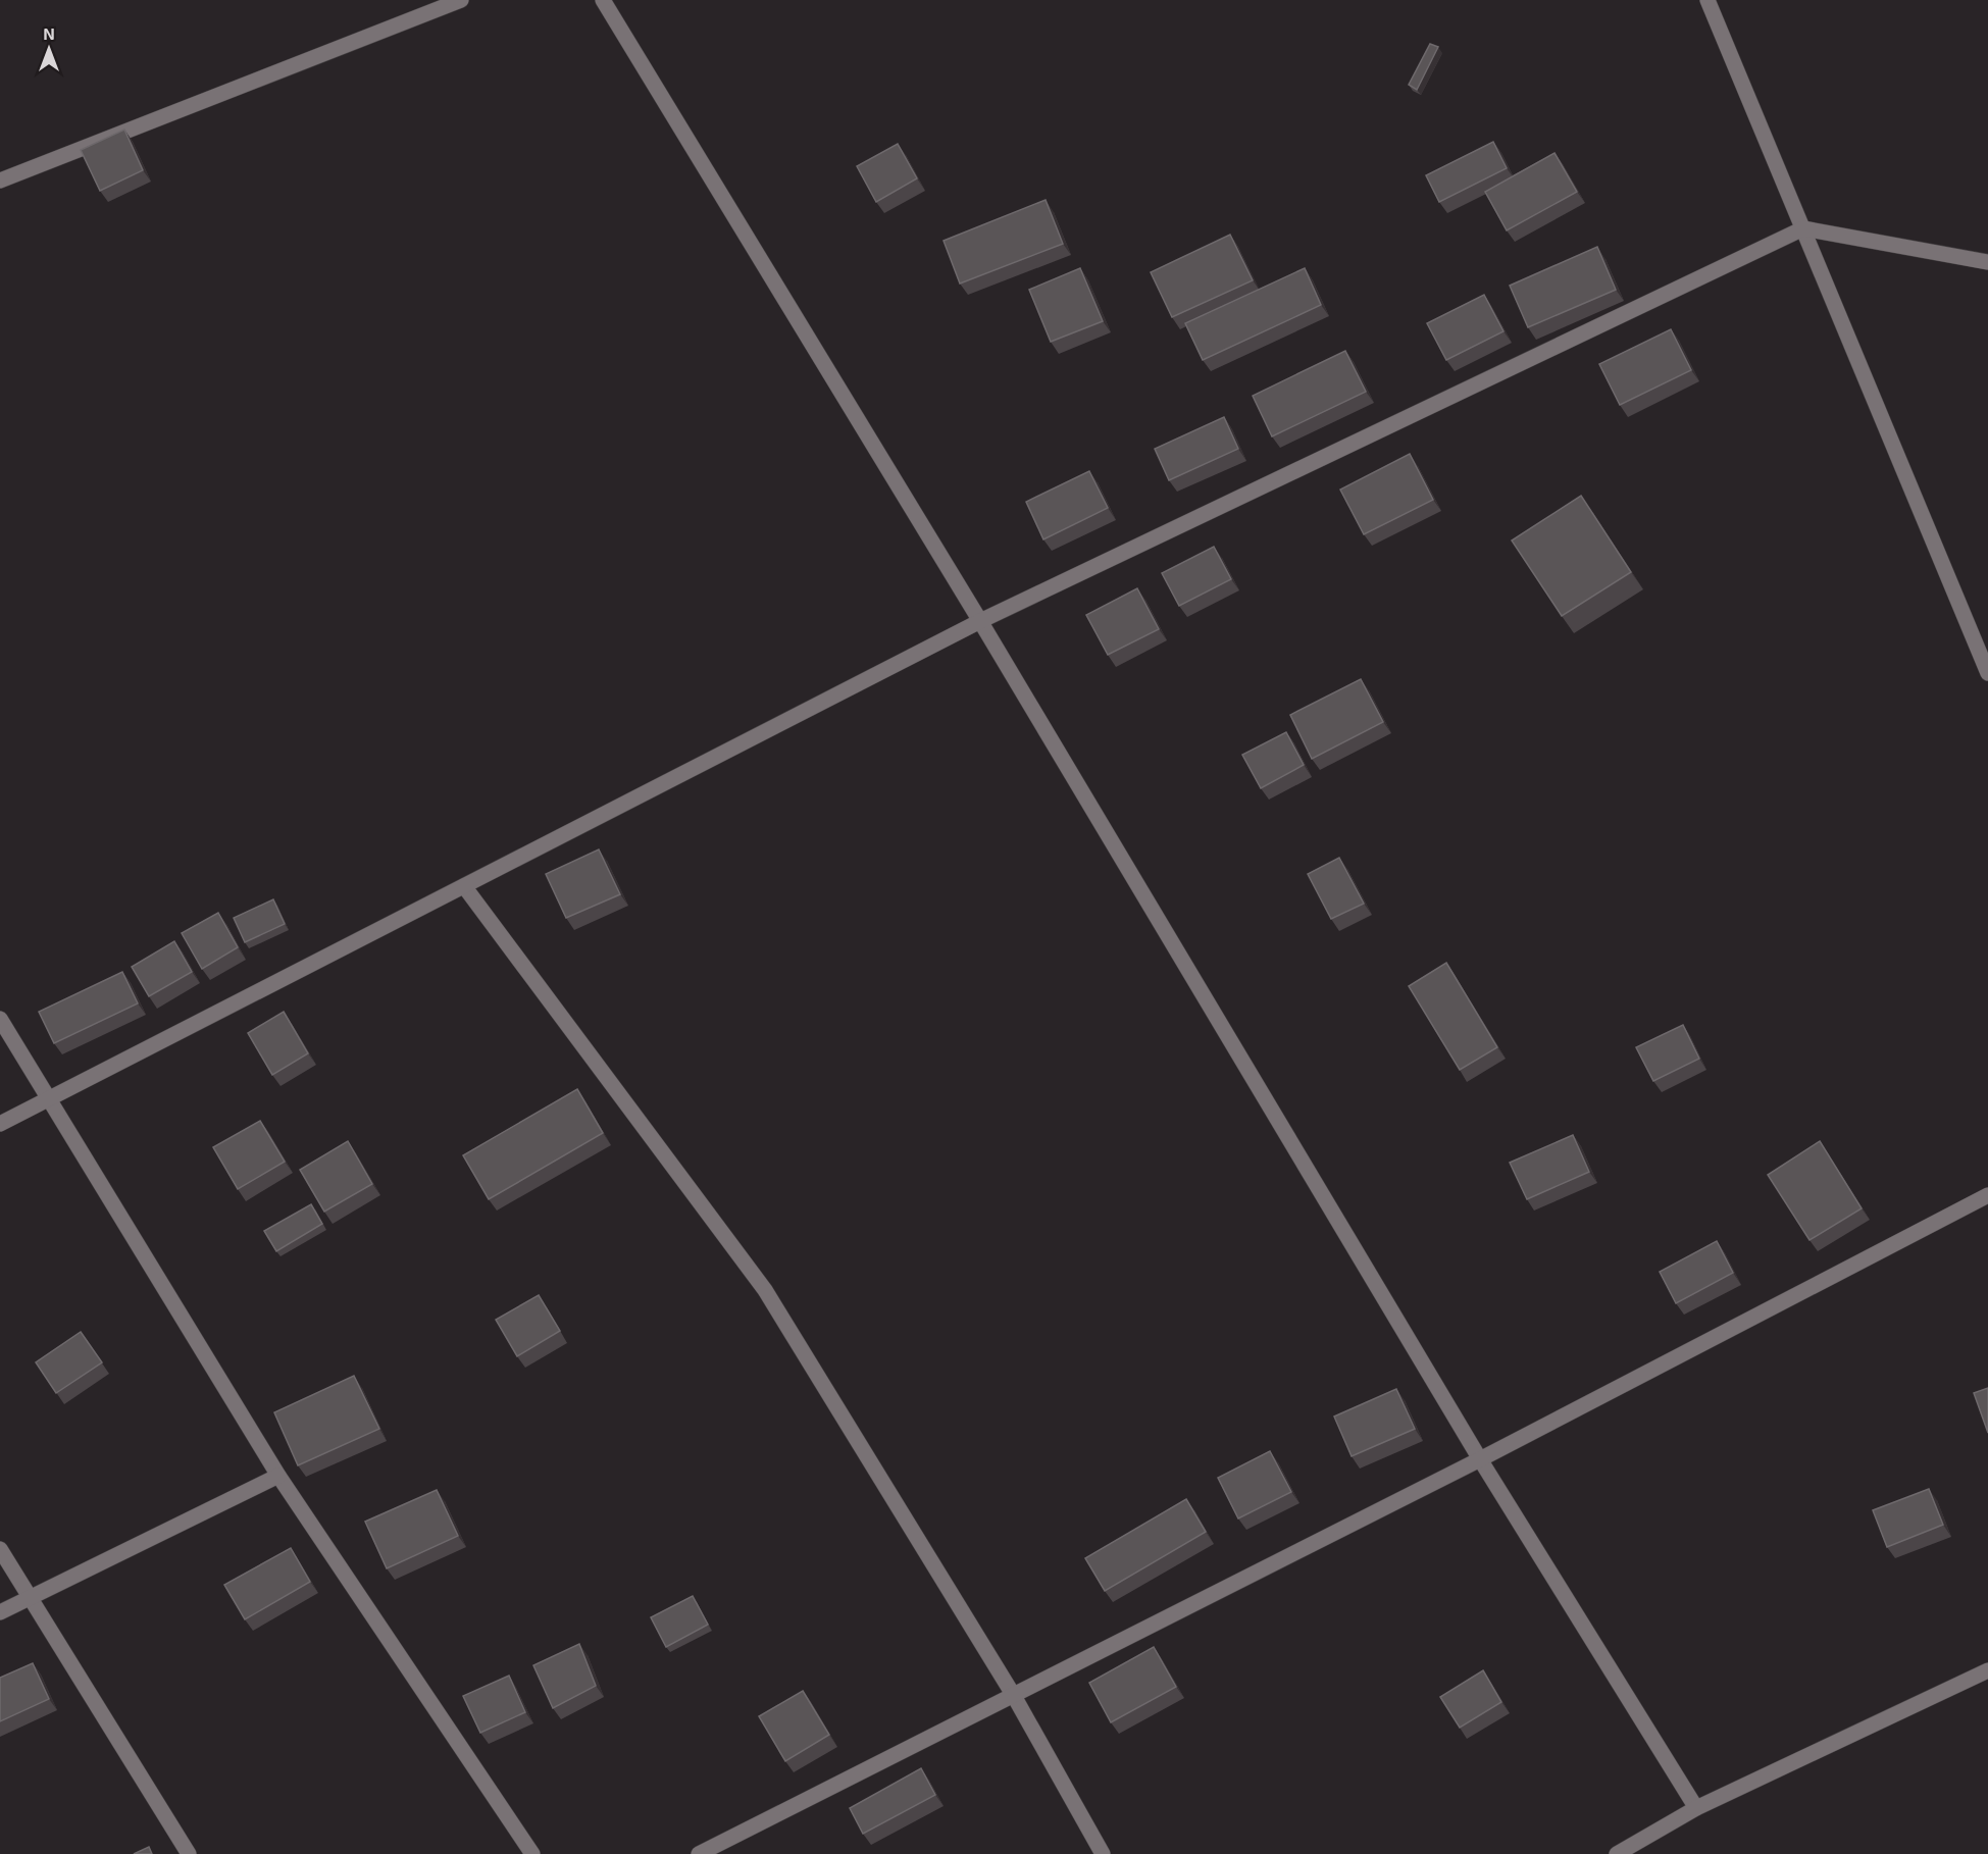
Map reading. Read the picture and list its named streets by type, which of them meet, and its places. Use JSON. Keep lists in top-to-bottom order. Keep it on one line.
{"north":"top"}
